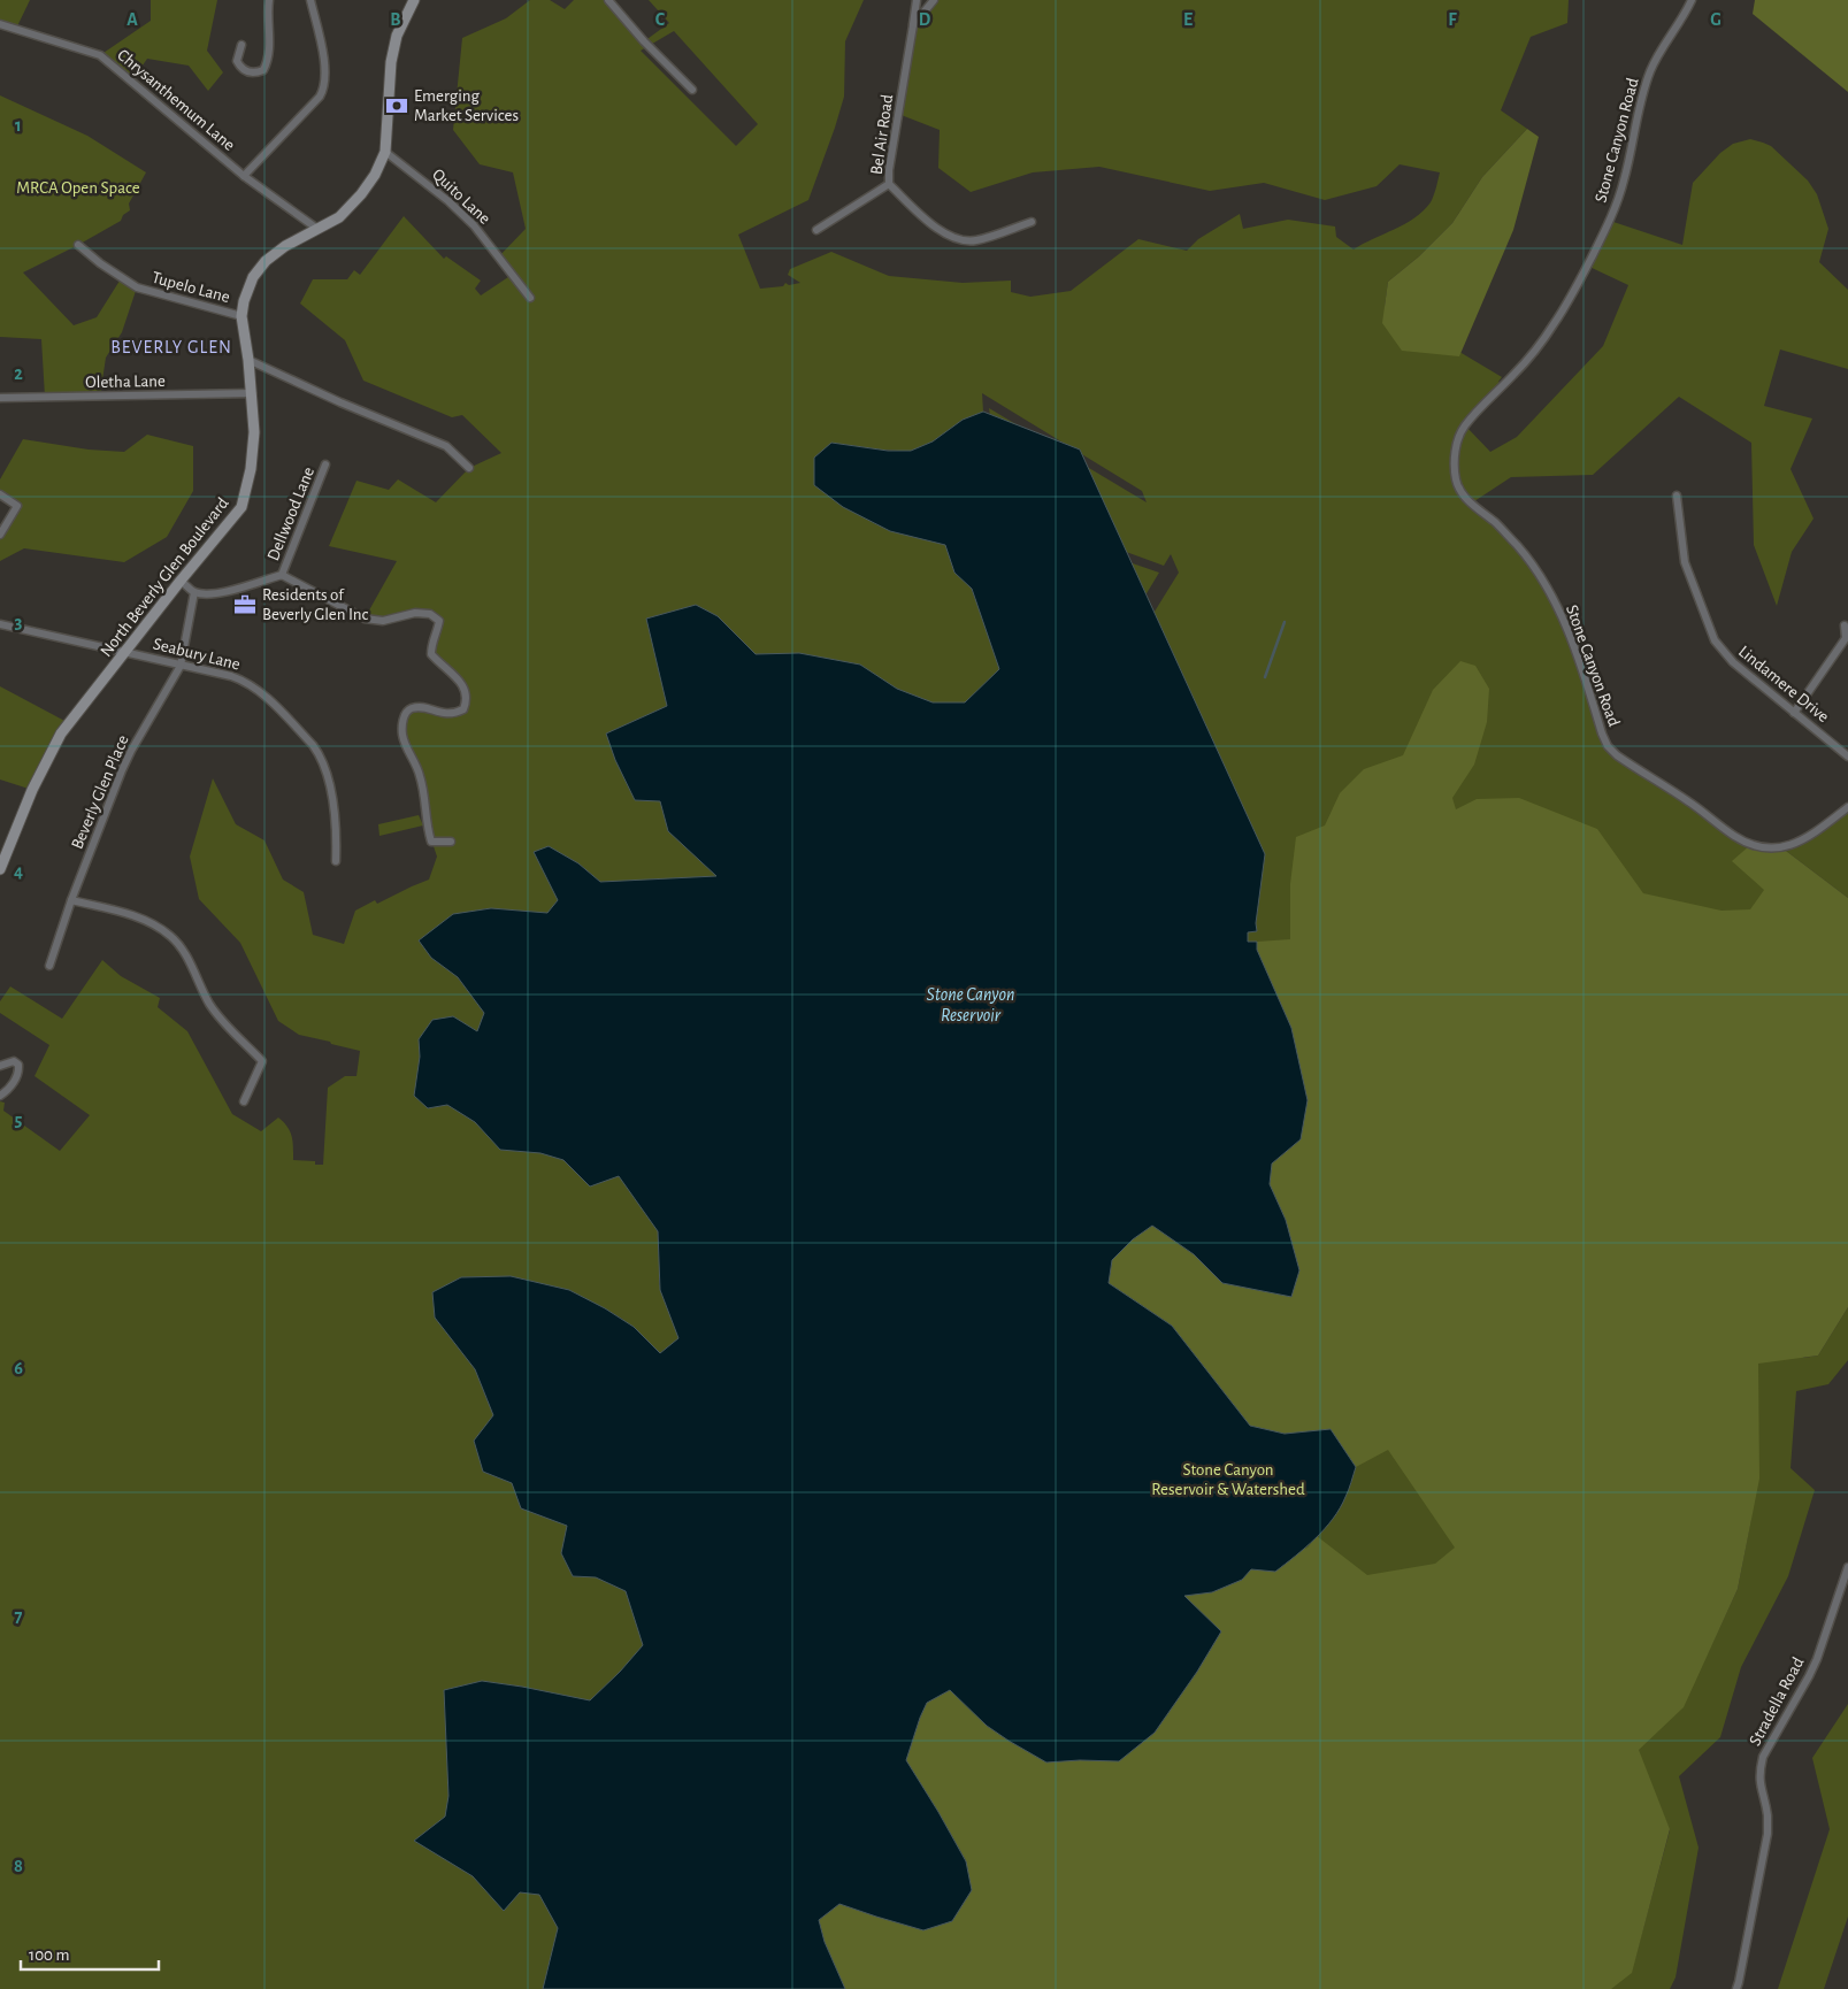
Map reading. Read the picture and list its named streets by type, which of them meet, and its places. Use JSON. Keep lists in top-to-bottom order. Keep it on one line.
{"streets":{"main road":["North Beverly Glen Boulevard"],"street":["Chrysanthemum Lane","Bel Air Road","Stone Canyon Road","Quito Lane","Tupelo Lane","Oletha Lane","Dellwood Lane","Seabury Lane","Lindamere Drive","Beverly Glen Place","Stradella Road"]},"crossings":[["Chrysanthemum Lane","North Beverly Glen Boulevard"],["Quito Lane","North Beverly Glen Boulevard"],["Tupelo Lane","North Beverly Glen Boulevard"],["Oletha Lane","North Beverly Glen Boulevard"],["North Beverly Glen Boulevard","Seabury Lane"],["Seabury Lane","Beverly Glen Place"]],"districts":["BEVERLY GLEN"],"water":["Stone Canyon Reservoir"],"parks":["MRCA Open Space","Stone Canyon Reservoir & Watershed"],"places":{"bank":["Emerging Market Services"],"office":["Residents of Beverly Glen Inc"]},"scale_bar":"100 m","grid":{"columns":["A","B","C","D","E","F","G"],"rows":["1","2","3","4","5","6","7","8"]}}
